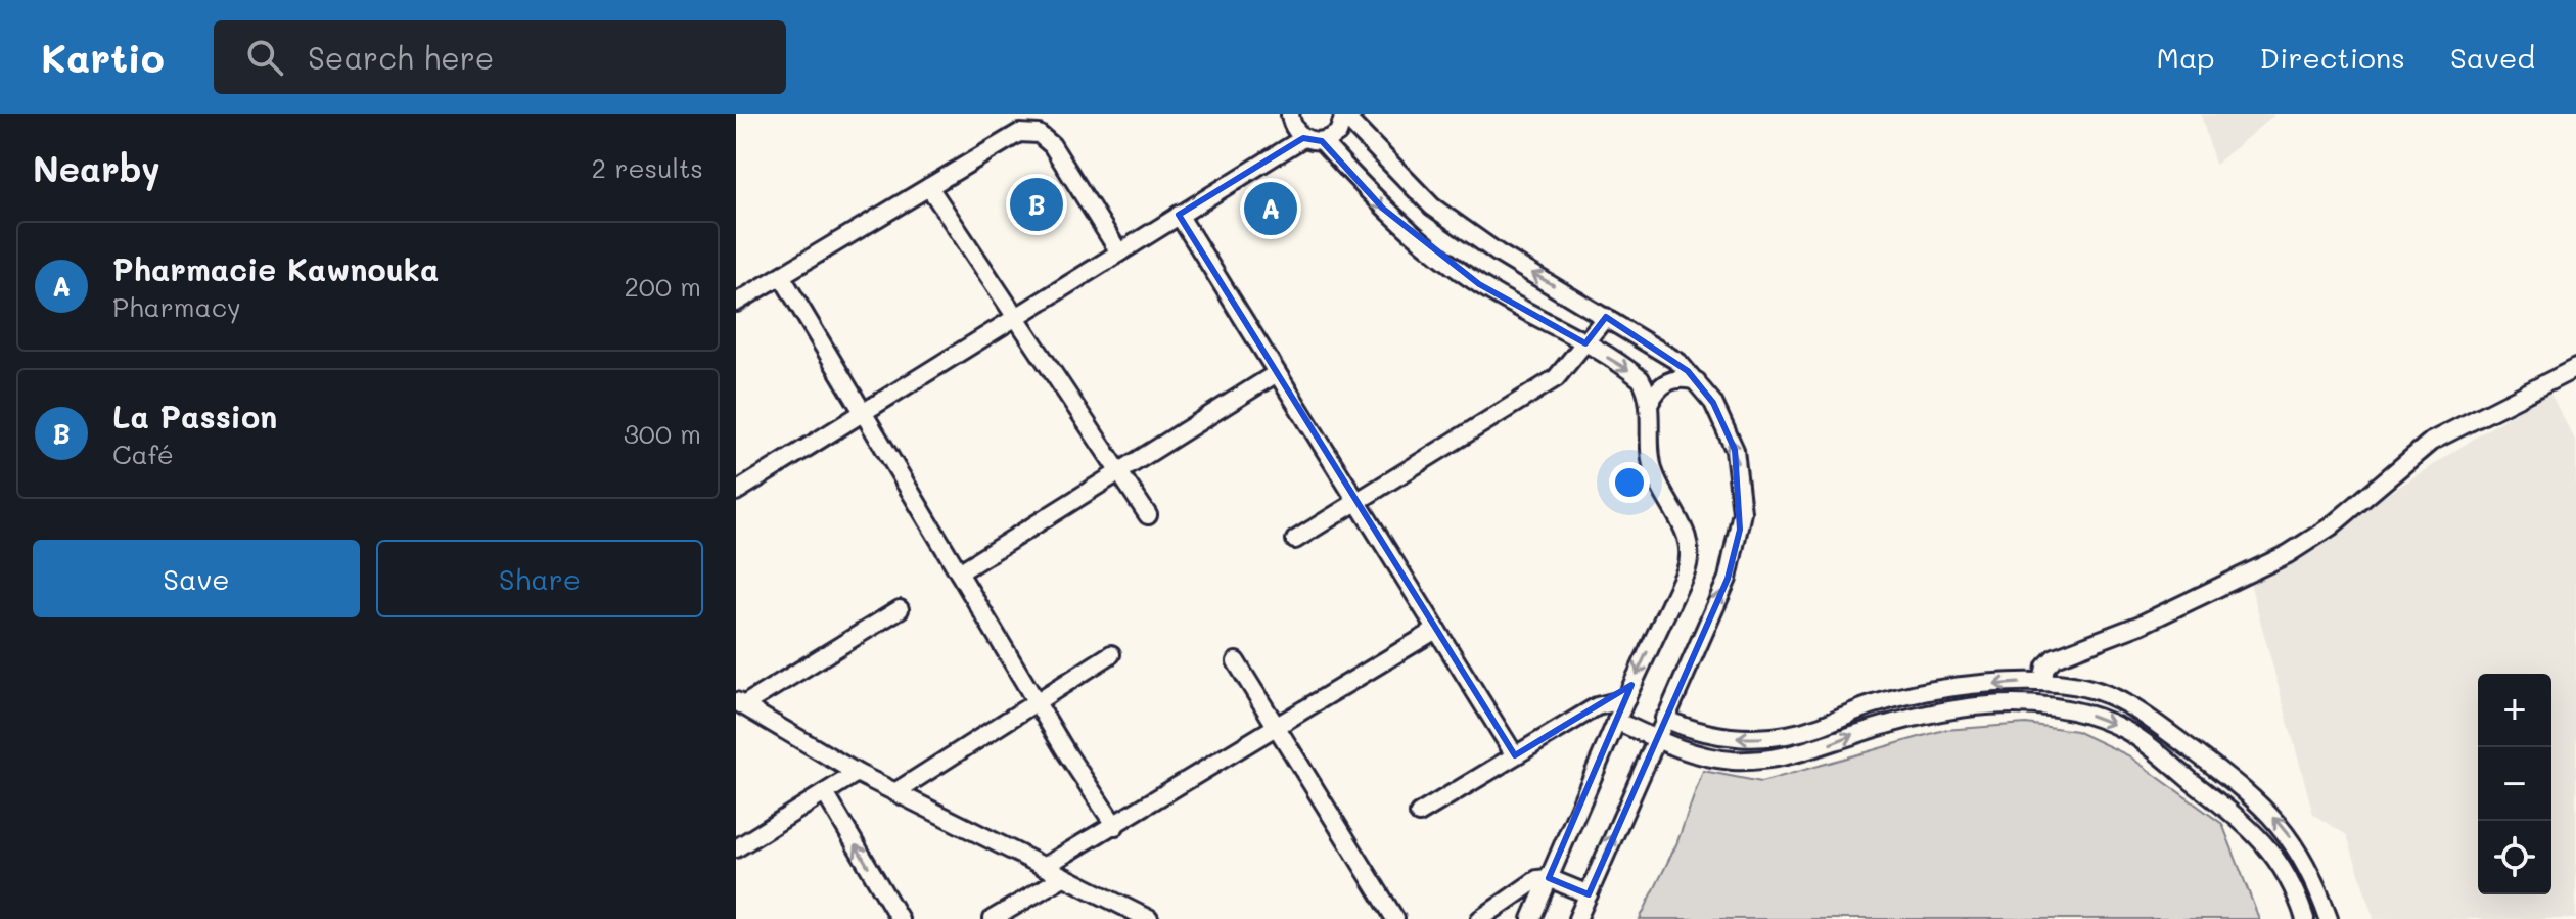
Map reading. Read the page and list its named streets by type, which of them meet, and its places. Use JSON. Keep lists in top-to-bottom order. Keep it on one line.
{"page":{"header":"Kartio","search":"Search here","nav":["Map","Directions","Saved"],"heading":["Nearby","2 results"],"pins":["B","A"],"list":[{"mark":"A","name":"Pharmacie Kawnouka","note":"Pharmacy","value":"200 m"},{"mark":"B","name":"La Passion","note":"Café","value":"300 m"}],"buttons":["Save","Share"],"map_buttons":["+","−"]}}
